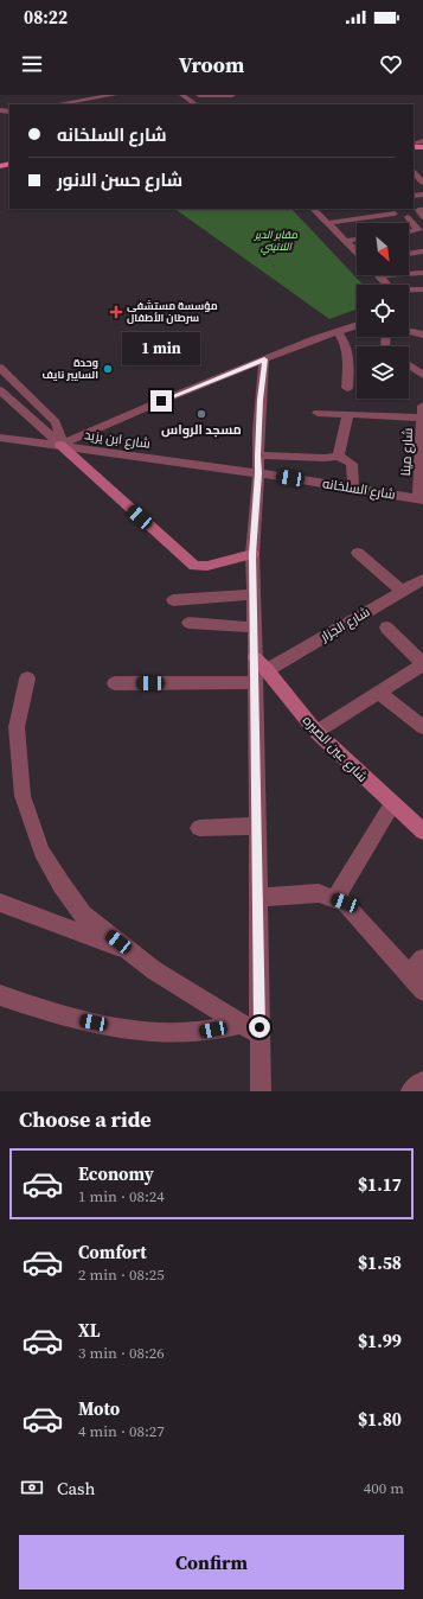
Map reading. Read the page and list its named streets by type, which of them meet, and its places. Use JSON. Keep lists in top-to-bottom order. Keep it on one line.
{"streets":{"street":["شارع ابن يزيد","شارع مينا","شارع السلخانه","شارع الجزار","شارع عين الصيره"]},"crossings":[["شارع ابن يزيد","شارع السلخانه"],["شارع مينا","شارع السلخانه"],["شارع الجزار","شارع عين الصيره"]],"parks":["مقابر الدير اللاتيني"],"places":{"health":["مؤسسة مستشفى سرطان الأطفال"],"other":["وحدة السايبر نايف","مسجد الرواس"]},"north":"bottom right","page":{"status":"08:22","header":"Vroom","banner":["شارع السلخانه","شارع حسن الانور"],"bubble":"1 min","heading":"Choose a ride","list":[{"name":"Economy","note":"1 min · 08:24","value":"$1.17"},{"name":"Comfort","note":"2 min · 08:25","value":"$1.58"},{"name":"XL","note":"3 min · 08:26","value":"$1.99"},{"name":"Moto","note":"4 min · 08:27","value":"$1.80"}],"pay":["Cash","400 m"],"buttons":"Confirm"}}
